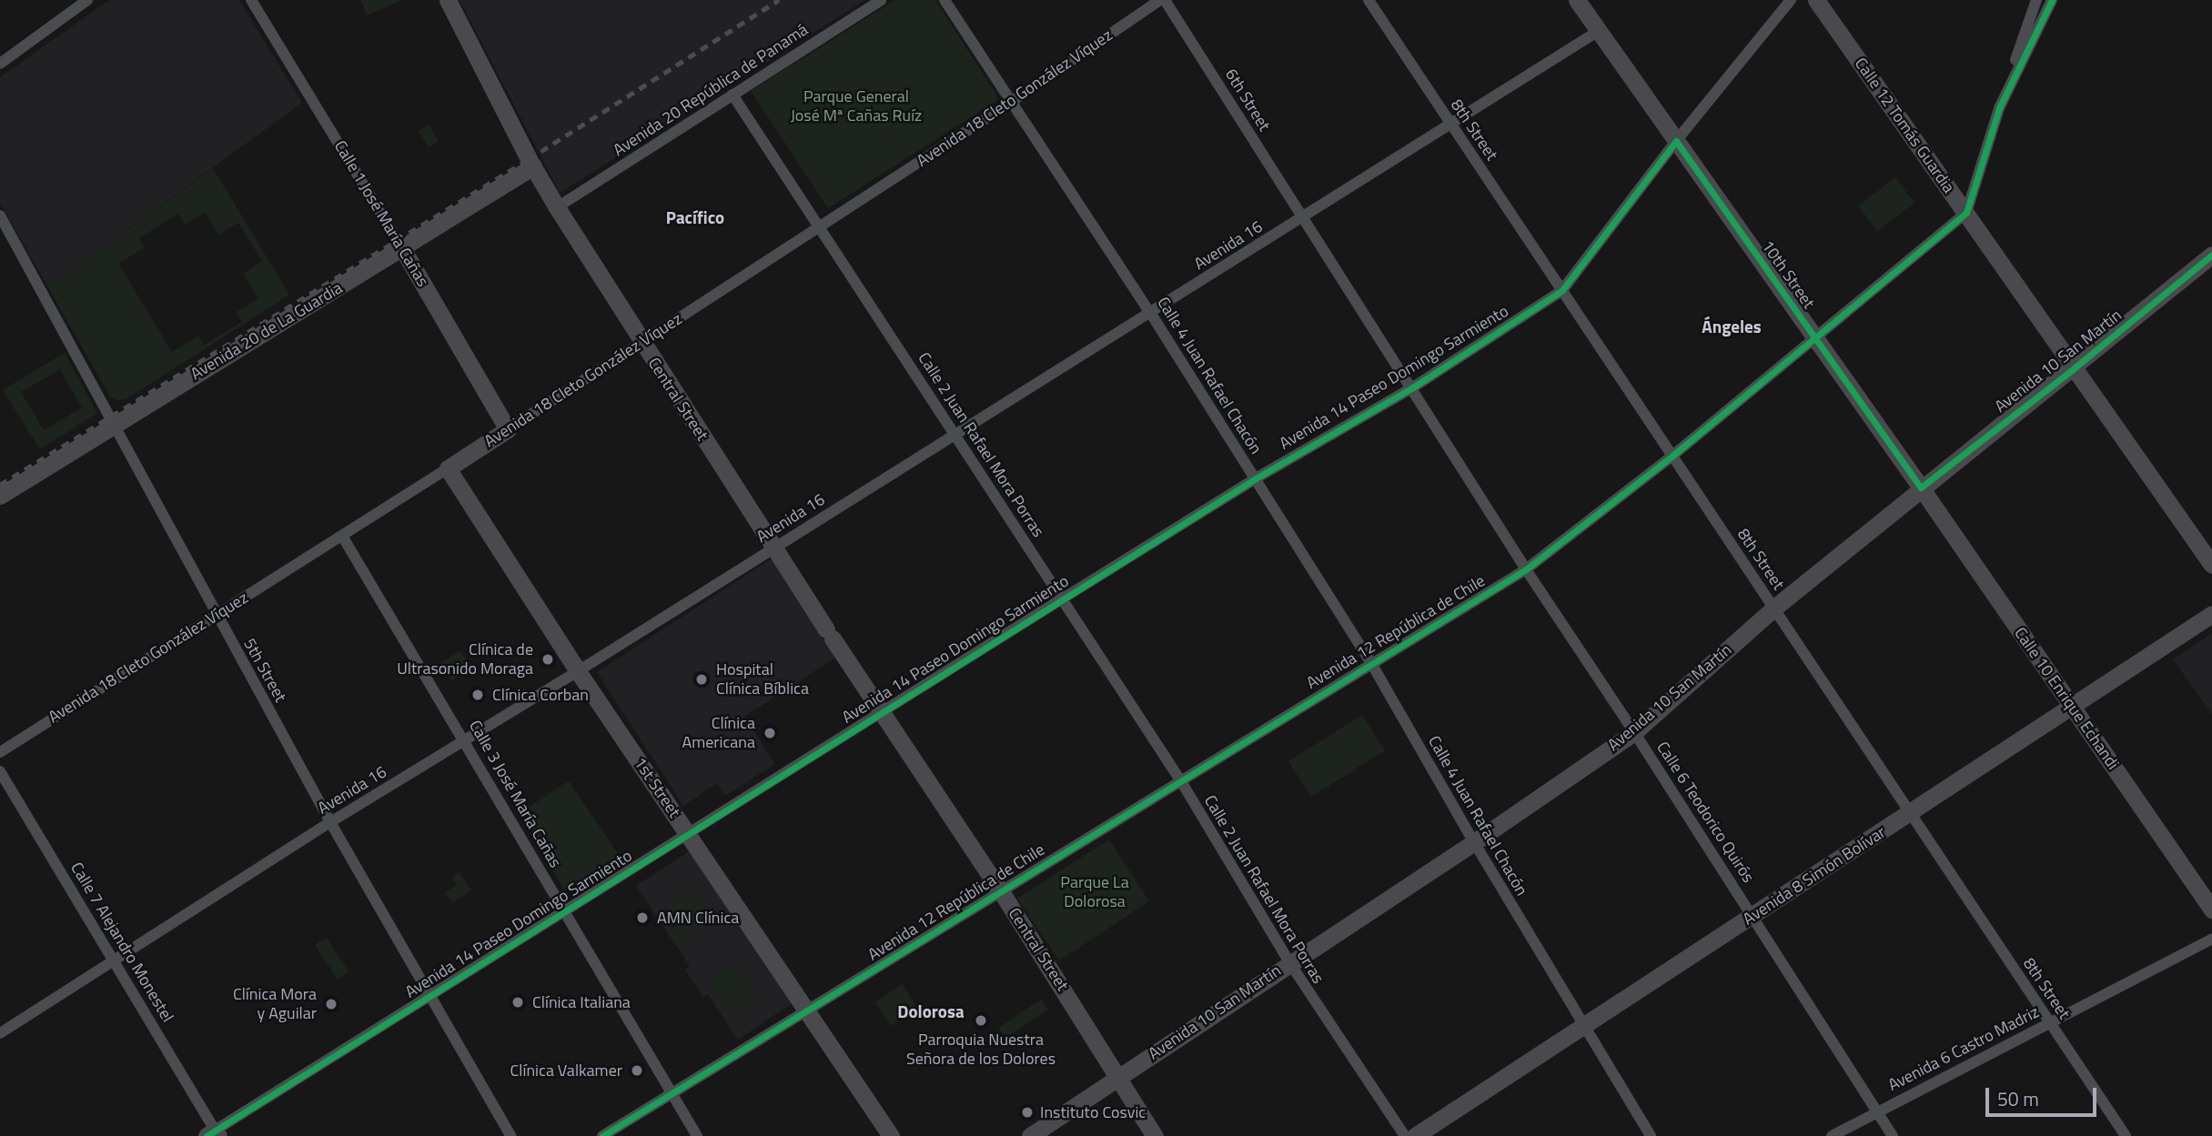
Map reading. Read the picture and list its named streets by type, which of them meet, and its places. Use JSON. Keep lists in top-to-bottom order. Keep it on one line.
{"streets":{"street":["Avenida 20 República de Panamá","Avenida 18 Cleto González Víquez","6th Street","Calle 12 Tomás Guardia","8th Street","Calle 1 José María Cañas","Avenida 16","10th Street","Avenida 20 de La Guardia","Avenida 10 San Martín","Calle 4 Juan Rafael Chacón","Avenida 14 Paseo Domingo Sarmiento","Central Street","Calle 2 Juan Rafael Mora Porras","Avenida 12 República de Chile","5th Street","Calle 10 Enrique Echandi","1st Street","Calle 3 José María Cañas","Calle 6 Teodorico Quirós","Avenida 8 Simón Bolívar","Calle 7 Alejandro Monestel","Avenida 6 Castro Madriz"]},"crossings":[["Avenida 20 República de Panamá","Central Street"],["Avenida 20 República de Panamá","Calle 2 Juan Rafael Mora Porras"],["Avenida 18 Cleto González Víquez","6th Street"],["Avenida 18 Cleto González Víquez","Calle 1 José María Cañas"],["Avenida 18 Cleto González Víquez","Calle 4 Juan Rafael Chacón"],["Avenida 18 Cleto González Víquez","Central Street"],["Avenida 18 Cleto González Víquez","Calle 2 Juan Rafael Mora Porras"],["Avenida 18 Cleto González Víquez","5th Street"],["Avenida 18 Cleto González Víquez","1st Street"],["Avenida 18 Cleto González Víquez","Calle 3 José María Cañas"],["6th Street","Avenida 16"],["6th Street","Calle 6 Teodorico Quirós"],["Calle 12 Tomás Guardia","Avenida 10 San Martín"],["Calle 12 Tomás Guardia","Avenida 12 República de Chile"],["8th Street","Avenida 16"],["8th Street","Avenida 10 San Martín"],["8th Street","Avenida 14 Paseo Domingo Sarmiento"],["8th Street","Avenida 12 República de Chile"],["8th Street","Avenida 8 Simón Bolívar"],["8th Street","Avenida 6 Castro Madriz"],["Calle 1 José María Cañas","Avenida 20 de La Guardia"],["Avenida 16","10th Street"],["Avenida 16","Calle 4 Juan Rafael Chacón"],["Avenida 16","Central Street"],["Avenida 16","Calle 2 Juan Rafael Mora Porras"],["Avenida 16","5th Street"],["Avenida 16","1st Street"],["Avenida 16","Calle 3 José María Cañas"],["Avenida 16","Calle 6 Teodorico Quirós"],["Avenida 16","Calle 7 Alejandro Monestel"],["10th Street","Avenida 10 San Martín"],["10th Street","Avenida 14 Paseo Domingo Sarmiento"],["10th Street","Avenida 12 República de Chile"],["10th Street","Calle 10 Enrique Echandi"],["Avenida 20 de La Guardia","Central Street"],["Avenida 20 de La Guardia","5th Street"],["Avenida 10 San Martín","Calle 4 Juan Rafael Chacón"],["Avenida 10 San Martín","Central Street"],["Avenida 10 San Martín","Calle 2 Juan Rafael Mora Porras"],["Avenida 10 San Martín","Calle 10 Enrique Echandi"],["Avenida 10 San Martín","Calle 6 Teodorico Quirós"],["Calle 4 Juan Rafael Chacón","Avenida 14 Paseo Domingo Sarmiento"],["Calle 4 Juan Rafael Chacón","Avenida 12 República de Chile"],["Calle 4 Juan Rafael Chacón","Avenida 8 Simón Bolívar"],["Avenida 14 Paseo Domingo Sarmiento","Central Street"],["Avenida 14 Paseo Domingo Sarmiento","Calle 2 Juan Rafael Mora Porras"],["Avenida 14 Paseo Domingo Sarmiento","5th Street"],["Avenida 14 Paseo Domingo Sarmiento","1st Street"],["Avenida 14 Paseo Domingo Sarmiento","Calle 3 José María Cañas"],["Avenida 14 Paseo Domingo Sarmiento","Calle 6 Teodorico Quirós"],["Avenida 14 Paseo Domingo Sarmiento","Calle 7 Alejandro Monestel"],["Central Street","Avenida 12 República de Chile"],["Calle 2 Juan Rafael Mora Porras","Avenida 12 República de Chile"],["Avenida 12 República de Chile","1st Street"],["Avenida 12 República de Chile","Calle 3 José María Cañas"],["Avenida 12 República de Chile","Calle 6 Teodorico Quirós"],["Calle 10 Enrique Echandi","Avenida 8 Simón Bolívar"],["Calle 6 Teodorico Quirós","Avenida 8 Simón Bolívar"],["Calle 6 Teodorico Quirós","Avenida 6 Castro Madriz"]],"districts":["Pacífico","Ángeles","Dolorosa"],"parks":["Parque General José Mª Cañas Ruíz","Parque La Dolorosa"],"places":["Clínica de Ultrasonido Moraga","Hospital Clínica Bíblica","Clínica Corban","Clínica Americana","AMN Clínica","Clínica Italiana","Clínica Mora y Aguilar","Parroquia Nuestra Señora de los Dolores","Clínica Valkamer","Instituto Cosvic"],"scale_bar":"50 m"}
